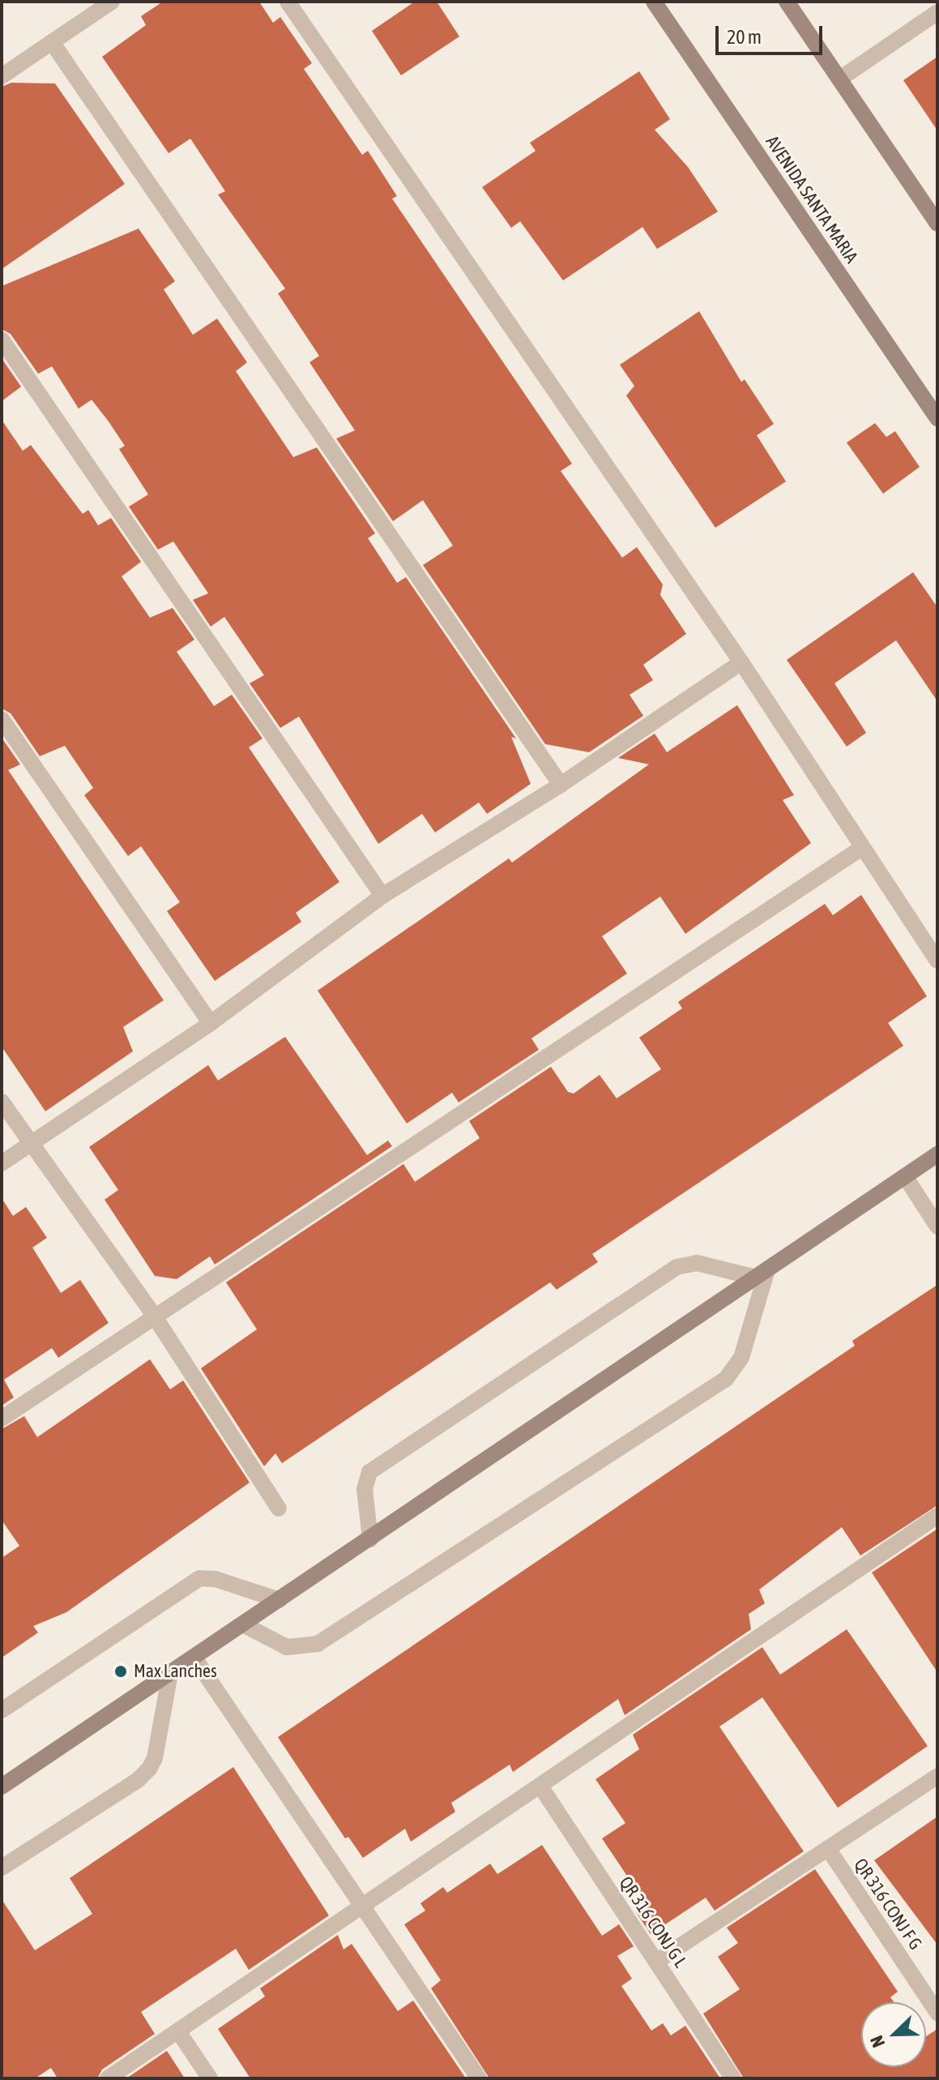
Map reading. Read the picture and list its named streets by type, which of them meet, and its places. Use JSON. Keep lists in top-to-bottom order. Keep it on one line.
{"streets":{"street":["AVENIDA SANTA MARIA","QR 316 CONJ F G","QR 316 CONJ G L"]},"places":["Max Lanches"],"scale_bar":"20 m","north":"bottom left"}
